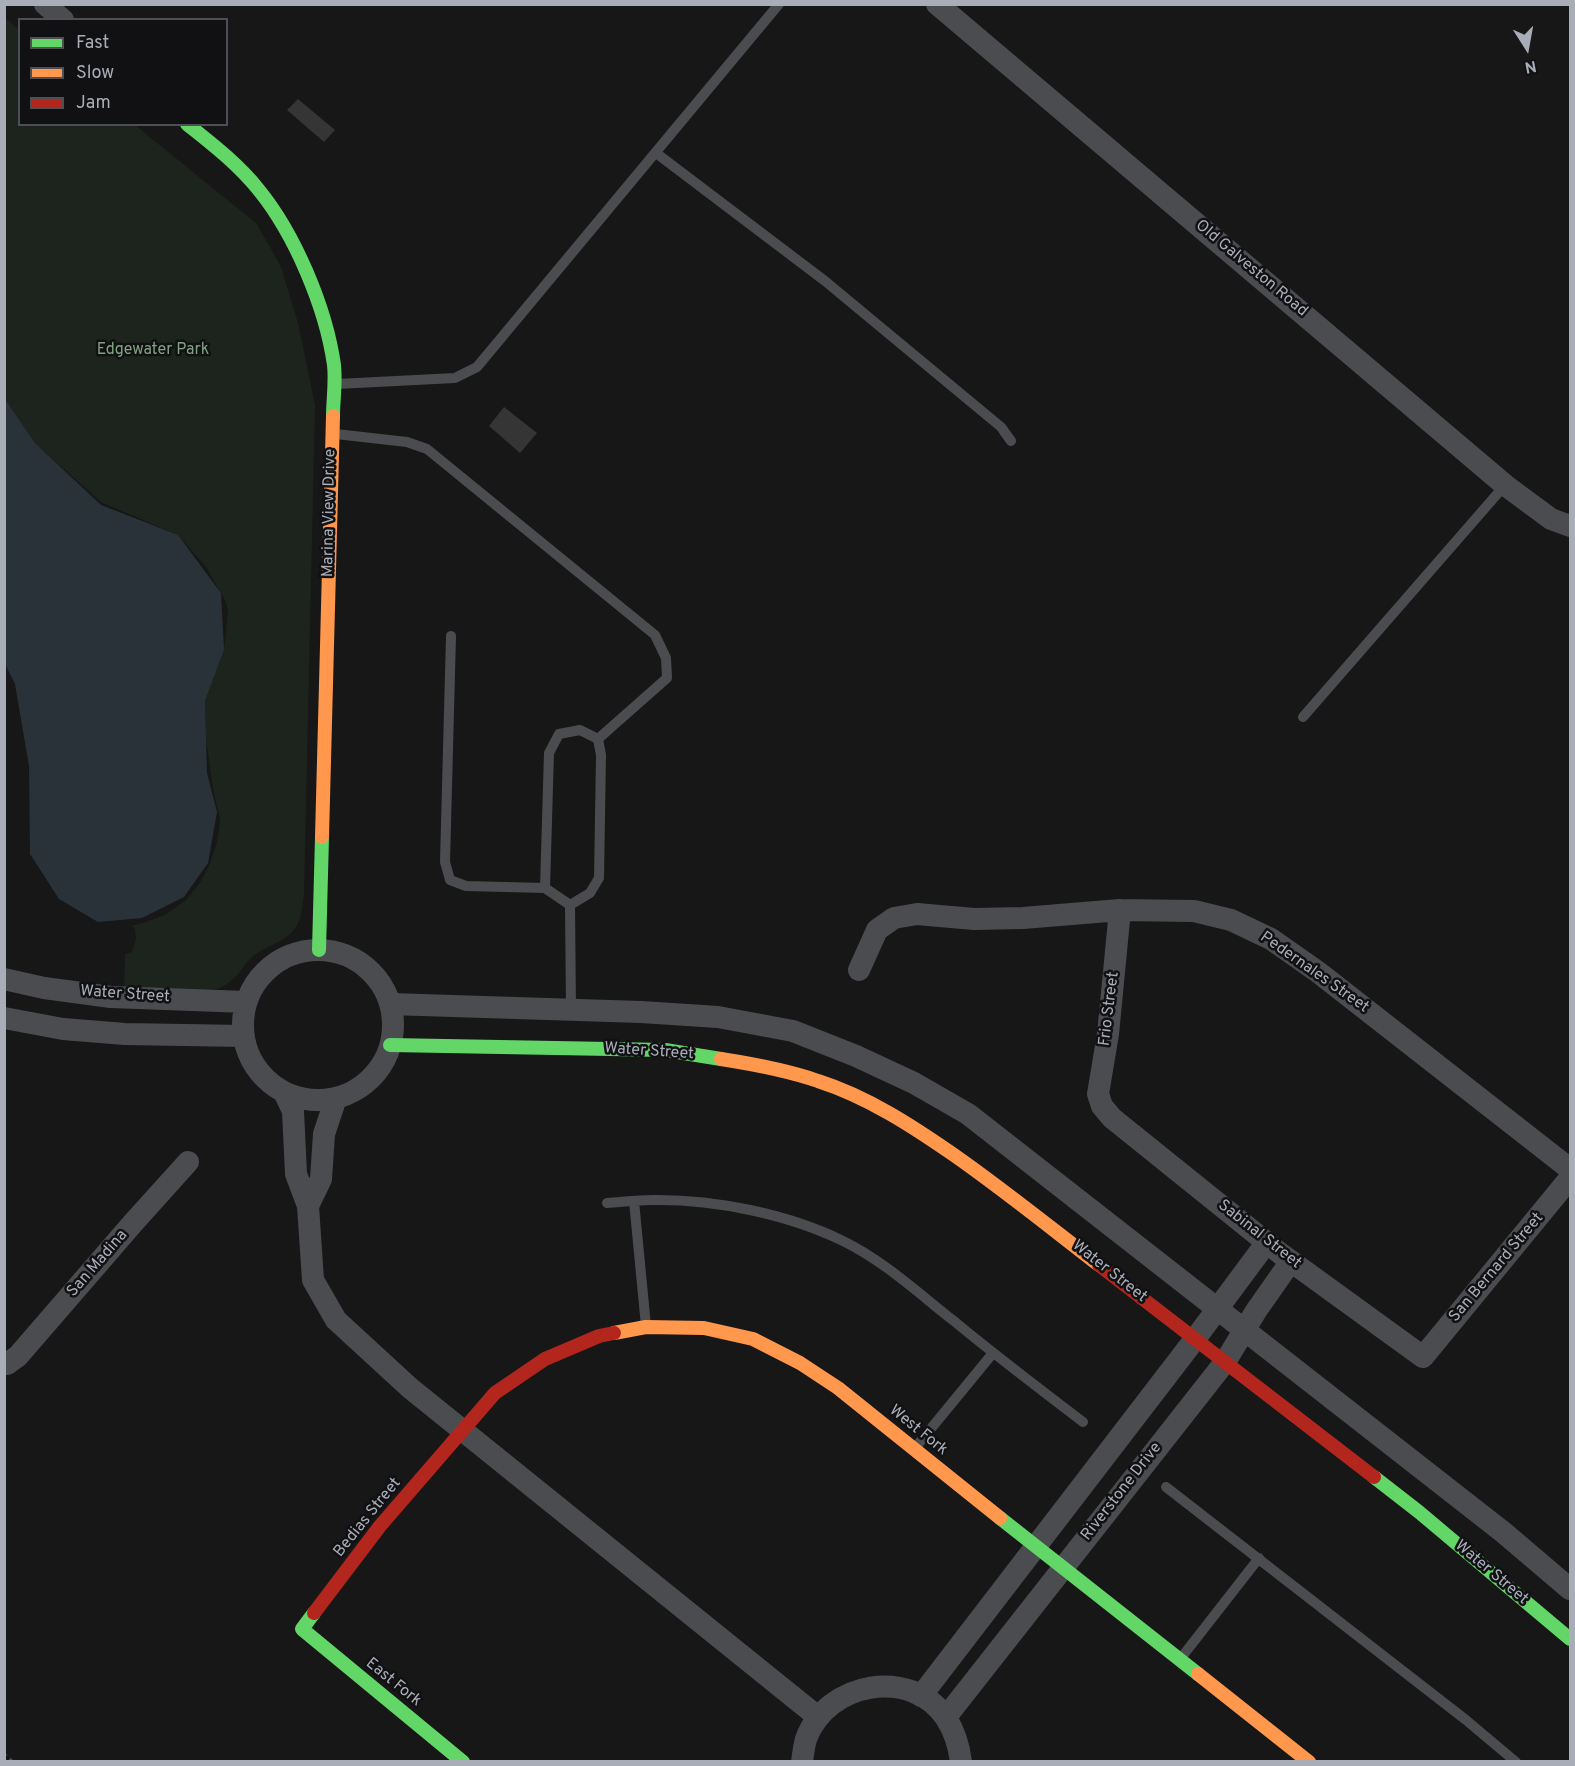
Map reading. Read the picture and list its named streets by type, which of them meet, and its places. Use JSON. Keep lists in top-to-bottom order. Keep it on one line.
{"streets":{"street":["Old Galveston Road","Marina View Drive","Pedernales Street","Water Street","Frio Street","Sabinal Street","San Madina","San Bernard Street","West Fork","Riverstone Drive","Bedias Street","East Fork"]},"crossings":[["Marina View Drive","Water Street"],["Pedernales Street","Frio Street"],["Water Street","Riverstone Drive"],["Frio Street","Sabinal Street"],["Sabinal Street","San Bernard Street"],["Sabinal Street","Riverstone Drive"],["West Fork","Riverstone Drive"],["West Fork","Bedias Street"],["Bedias Street","East Fork"]],"parks":["Edgewater Park"],"legend":["Fast","Slow","Jam"],"north":"bottom"}
